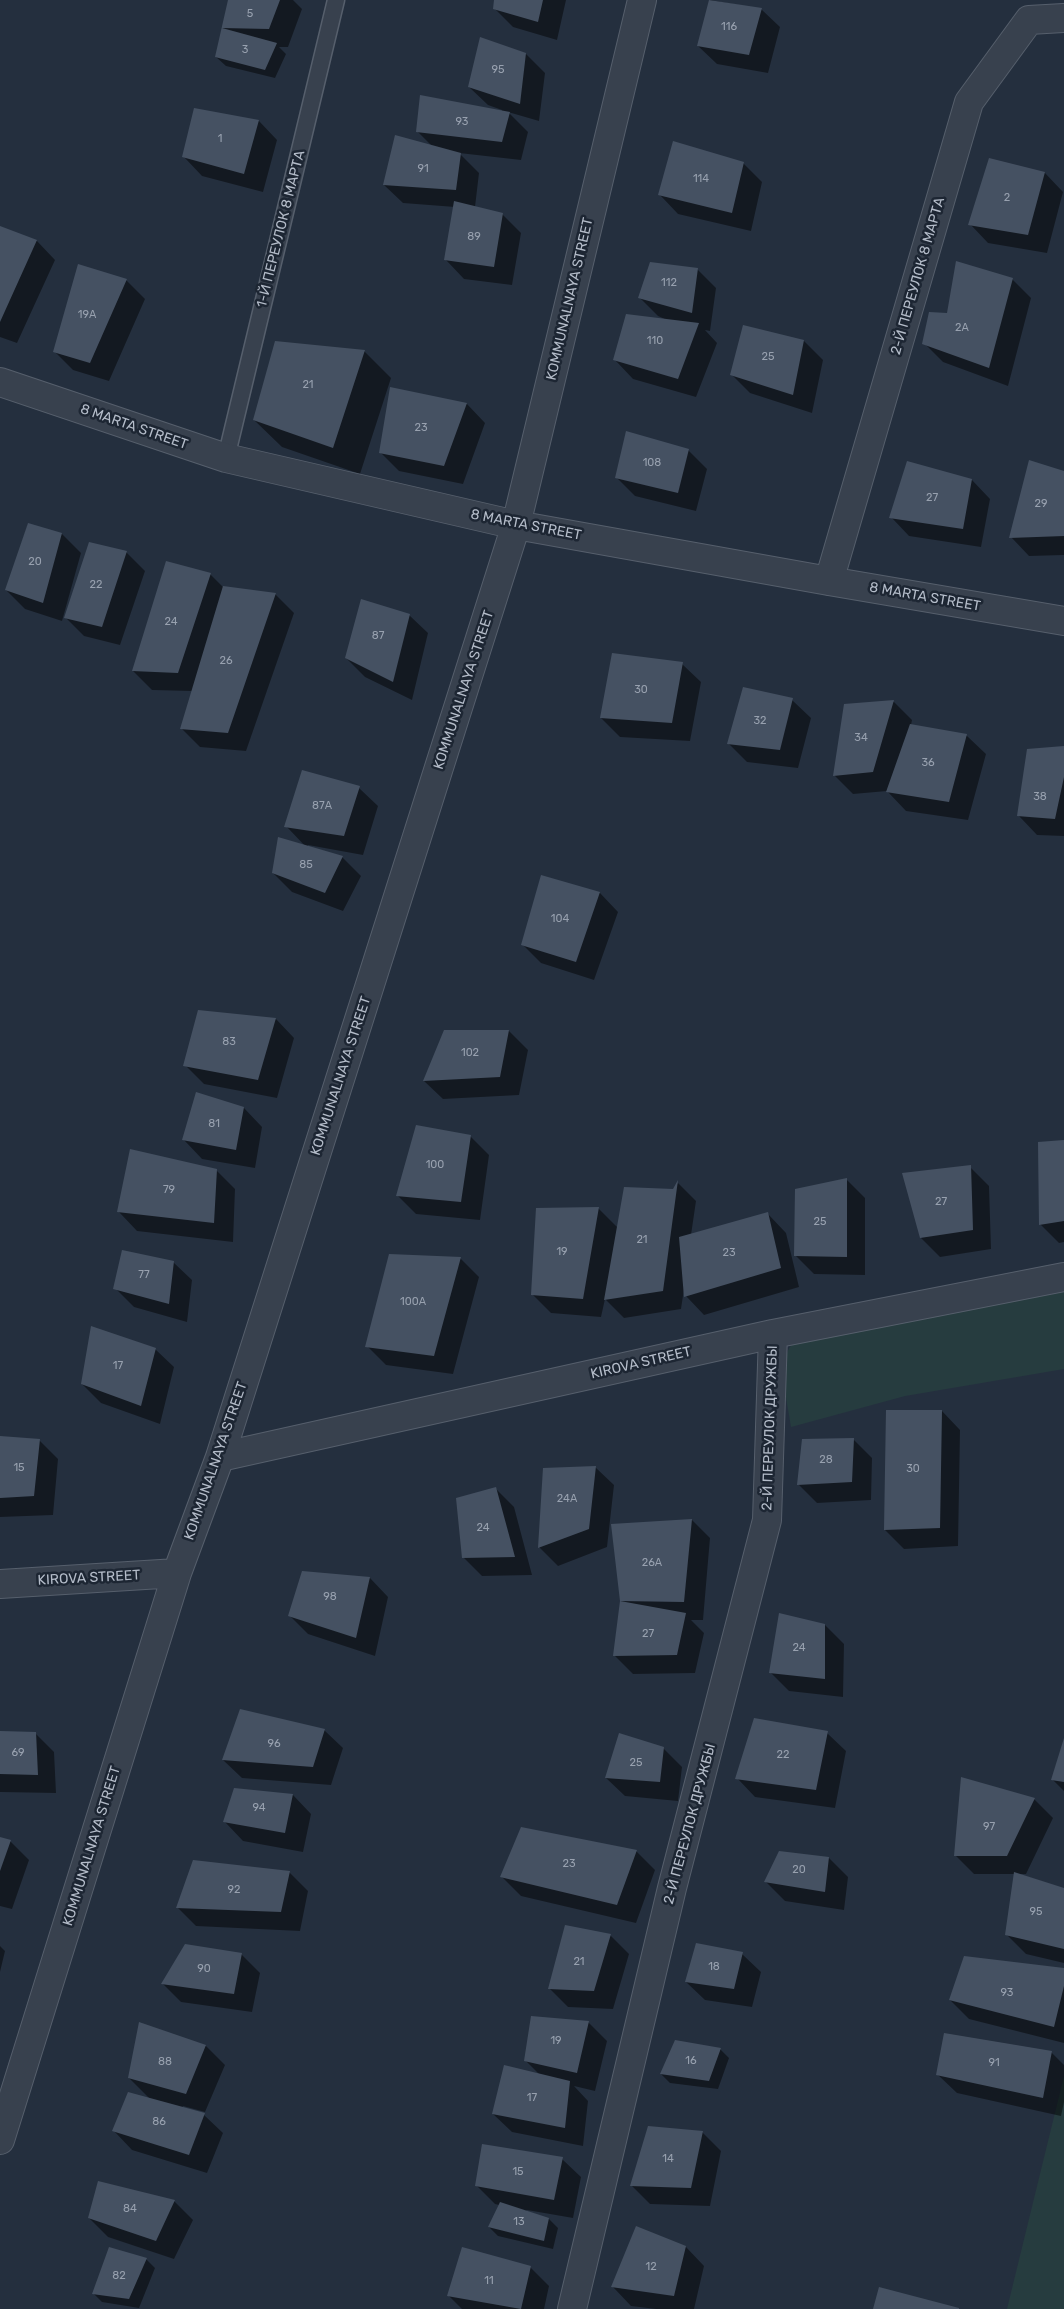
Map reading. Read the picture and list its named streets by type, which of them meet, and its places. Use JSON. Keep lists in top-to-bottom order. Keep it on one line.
{"streets":{"street":["2-Й ПЕРЕУЛОК 8 МАРТА","KOMMUNALNAYA STREET","8 MARTA STREET","KIROVA STREET","2-Й ПЕРЕУЛОК ДРУЖБЫ"],"lane":["1-Й ПЕРЕУЛОК 8 МАРТА"]},"crossings":[["1-Й ПЕРЕУЛОК 8 МАРТА","8 MARTA STREET"],["2-Й ПЕРЕУЛОК 8 МАРТА","8 MARTA STREET"],["KOMMUNALNAYA STREET","8 MARTA STREET"],["KOMMUNALNAYA STREET","KIROVA STREET"],["KIROVA STREET","2-Й ПЕРЕУЛОК ДРУЖБЫ"]],"house_numbers":["5","116","3","95","93","1","91","114","2","89","112","19А","2А","110","25","21","23","108","27","29","20","22","24","87","26","30","32","34","36","38","87А","85","104","83","102","81","100","79","27","25","21","19","23","77","100А","17","28","15","30","24А","24","26А","98","27","24","96","69","22","25","94","97","23","20","92","95","21","18","90","93","19","16","88","91","17","86","14","15","84","13","12","82","11"]}
